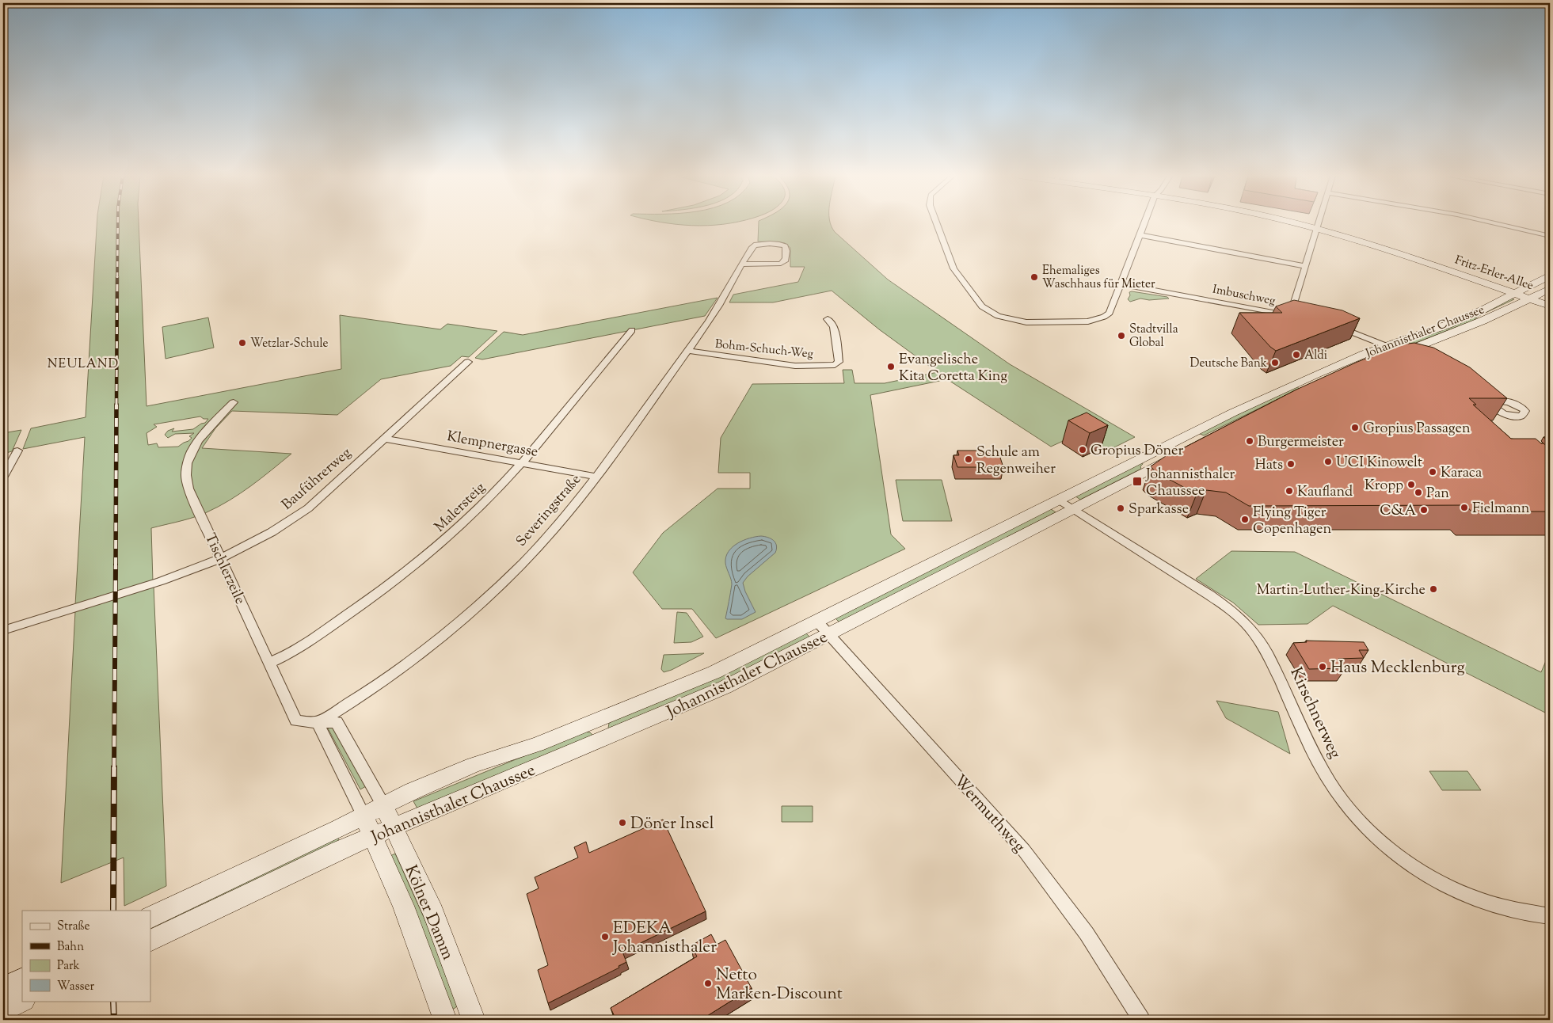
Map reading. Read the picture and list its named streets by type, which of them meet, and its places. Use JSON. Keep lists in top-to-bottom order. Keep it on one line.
{"streets":{"main road":["Fritz-Erler-Allee","Johannisthaler Chaussee","Kölner Damm"],"street":["Imbuschweg","Bohm-Schuch-Weg","Klempnergasse","Bauführerweg","Malersteig","Severingstraße","Tischlerzeile","Kirschnerweg","Wermuthweg"]},"crossings":[["Fritz-Erler-Allee","Johannisthaler Chaussee"],["Johannisthaler Chaussee","Tischlerzeile"],["Johannisthaler Chaussee","Kirschnerweg"],["Johannisthaler Chaussee","Wermuthweg"],["Johannisthaler Chaussee","Kölner Damm"],["Bohm-Schuch-Weg","Severingstraße"],["Klempnergasse","Bauführerweg"],["Klempnergasse","Malersteig"],["Klempnergasse","Severingstraße"],["Bauführerweg","Tischlerzeile"],["Malersteig","Tischlerzeile"],["Severingstraße","Tischlerzeile"],["Tischlerzeile","Kölner Damm"]],"districts":["NEULAND"],"places":{"other":["Ehemaliges Waschhaus für Mieter","Stadtvilla Global","Wetzlar-Schule","Aldi","Deutsche Bank","Evangelische Kita Coretta King","Gropius Passagen","Burgermeister","Gropius Döner","Schule am Regenweiher","UCI Kinowelt","Hats","Karaca","Kropp","Kaufland","Pan","Fielmann","Sparkasse","C&A","Flying Tiger Copenhagen","Martin-Luther-King-Kirche","Haus Mecklenburg","Döner Insel","EDEKA Johannisthaler","Netto Marken-Discount"],"transit":["Johannisthaler Chaussee"]},"legend":["Straße","Bahn","Park","Wasser"]}
